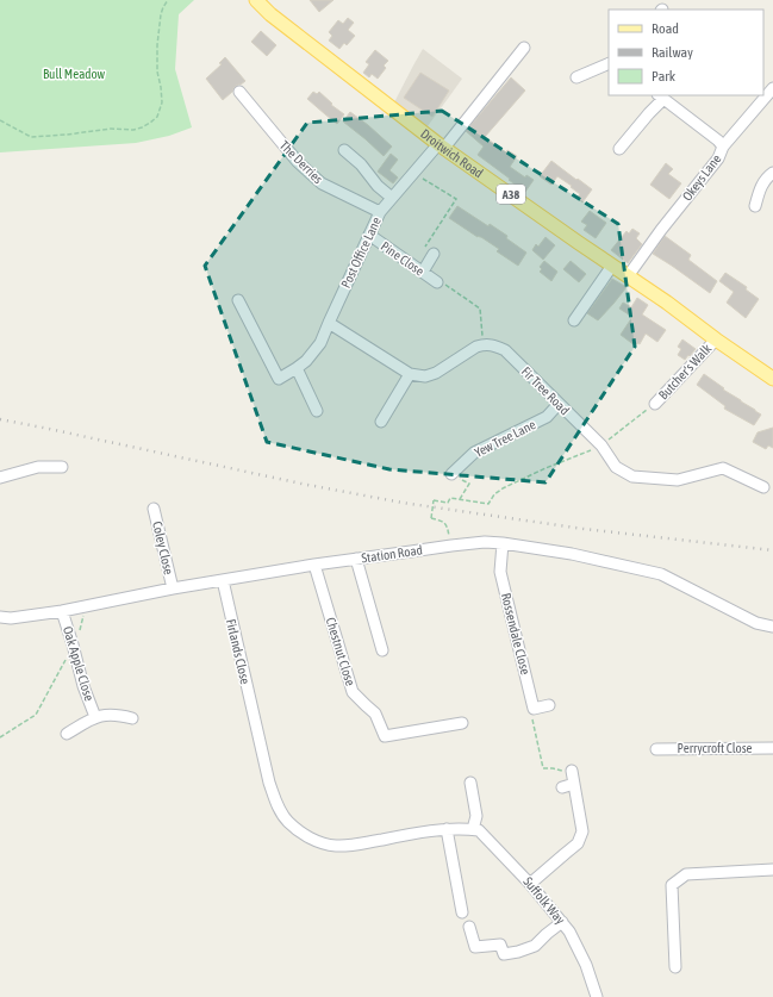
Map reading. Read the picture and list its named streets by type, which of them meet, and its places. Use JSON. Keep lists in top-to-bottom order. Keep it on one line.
{"streets":{"main road":["Droitwich Road","A38"],"street":["The Derries","Okeys Lane","Post Office Lane","Pine Close","Butcher's Walk","Fir Tree Road","Yew Tree Lane","Coley Close","Station Road","Rossendale Close","Firlands Close","Chestnut Close","Oak Apple Close","Perrycroft Close","Suffolk Way"]},"crossings":[["Droitwich Road","Okeys Lane"],["Droitwich Road","Post Office Lane"],["Droitwich Road","Butcher's Walk"],["The Derries","Post Office Lane"],["Post Office Lane","Pine Close"],["Fir Tree Road","Yew Tree Lane"],["Coley Close","Station Road"],["Station Road","Rossendale Close"],["Station Road","Firlands Close"],["Station Road","Chestnut Close"],["Station Road","Oak Apple Close"],["Firlands Close","Suffolk Way"]],"parks":["Bull Meadow"],"legend":["Road","Railway","Park"]}
